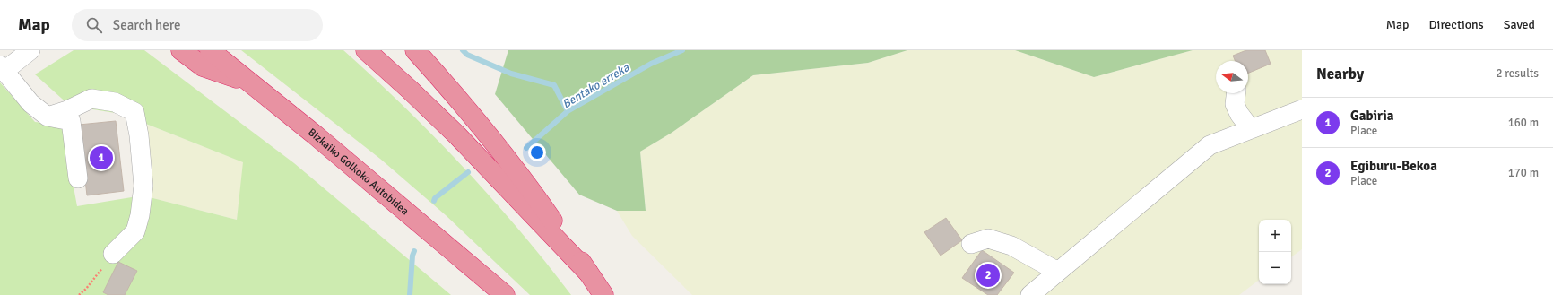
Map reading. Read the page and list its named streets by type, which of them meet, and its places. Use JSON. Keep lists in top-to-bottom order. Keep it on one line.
{"streets":{"highway":["Bizkaiko Golkoko Autobidea"]},"water":["Bentako erreka"],"north":"left","page":{"header":"Map","search":"Search here","nav":["Map","Directions","Saved"],"heading":["Nearby","2 results"],"list":[{"mark":"1","name":"Gabiria","note":"Place","value":"160 m"},{"mark":"2","name":"Egiburu-Bekoa","note":"Place","value":"170 m"}],"pins":["1","2"],"map_buttons":["+","−"]}}
